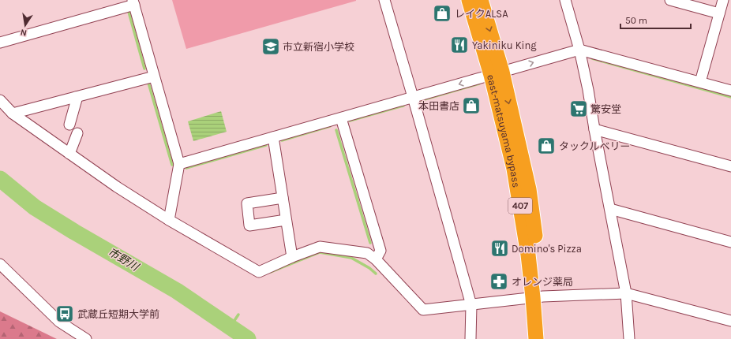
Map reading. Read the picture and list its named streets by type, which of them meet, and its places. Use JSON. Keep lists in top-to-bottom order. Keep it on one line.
{"streets":{"highway":["east-matsuyama bypass","407"]},"water":["市野川"],"places":{"shop":["レイクALSA","本田書店","タックルベリー"],"restaurant":["Yakiniku King","Domino's Pizza"],"school or university":["市立新宿小学校"],"supermarket":["驚安堂"],"pharmacy":["オレンジ薬局"],"bus stop":["武蔵丘短期大学前"]},"scale_bar":"50 m","north":"bottom"}
